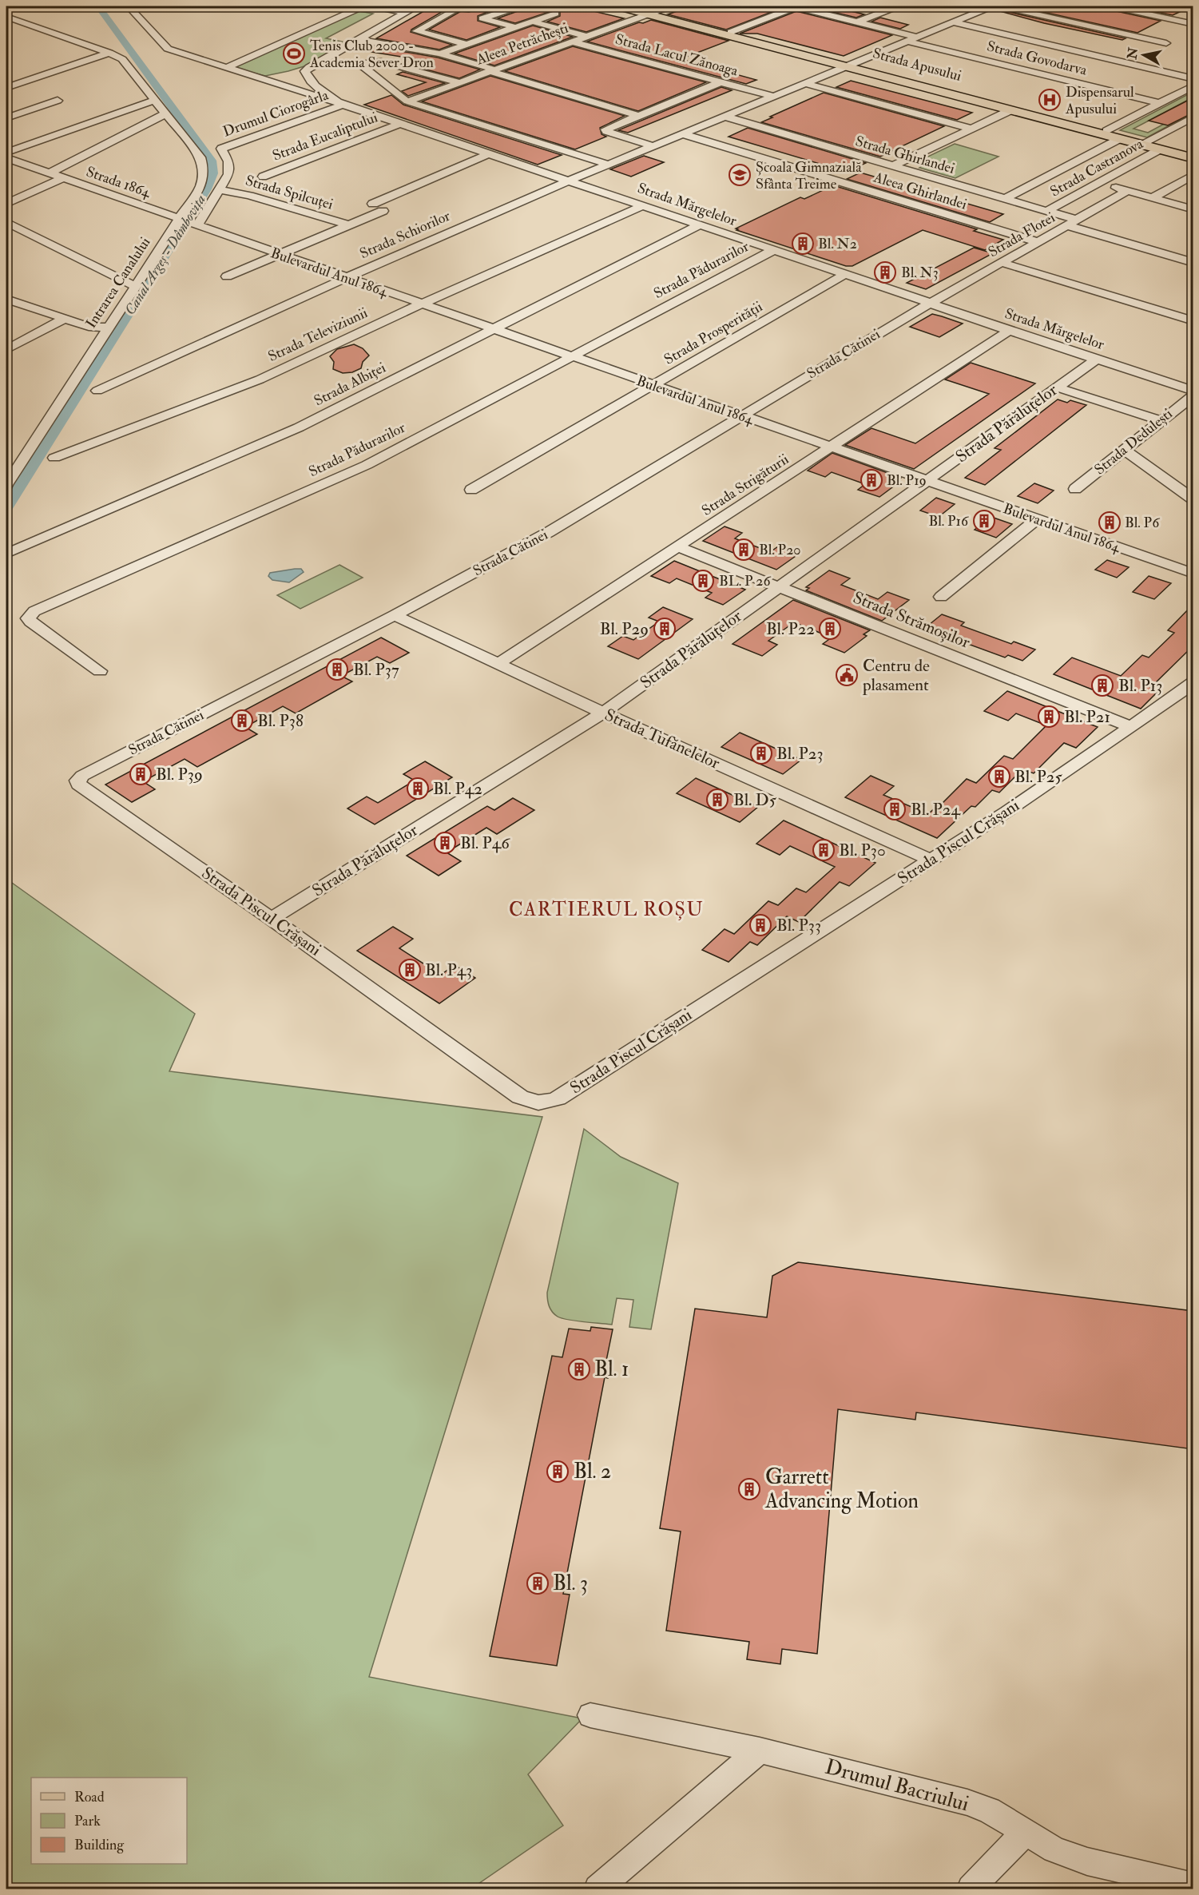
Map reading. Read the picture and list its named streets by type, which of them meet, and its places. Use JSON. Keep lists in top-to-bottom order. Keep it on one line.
{"streets":{"main road":["Strada Apusului"],"street":["Aleea Petrăchești","Strada Lacul Zănoaga","Strada Govodarva","Drumul Ciorogârla","Strada Eucaliptului","Strada Ghirlandei","Strada Castranova","Strada 1864","Aleea Ghirlandei","Strada Spilcuței","Strada Mărgelelor","Strada Schiorilor","Strada Flotei","Strada Pădurarilor","Bulevardul Anul 1864","Intrarea Canalului","Strada Prosperității","Strada Televiziunii","Strada Cătinei","Strada Albiței","Strada Părăluțelor","Strada Dedulești","Strada Strigăturii","Strada Strămoșilor","Strada Tufănelelor","Strada Piscul Crășani","Drumul Bacriului"]},"crossings":[["Aleea Petrăchești","Strada Lacul Zănoaga"],["Aleea Petrăchești","Strada Apusului"],["Strada Apusului","Strada Castranova"],["Drumul Ciorogârla","Strada 1864"],["Drumul Ciorogârla","Strada Spilcuței"],["Drumul Ciorogârla","Strada Mărgelelor"],["Drumul Ciorogârla","Bulevardul Anul 1864"],["Strada Eucaliptului","Strada Mărgelelor"],["Strada Ghirlandei","Strada Castranova"],["Strada Ghirlandei","Strada Flotei"],["Strada 1864","Bulevardul Anul 1864"],["Strada 1864","Intrarea Canalului"],["Aleea Ghirlandei","Strada Flotei"],["Strada Mărgelelor","Strada Schiorilor"],["Strada Mărgelelor","Strada Flotei"],["Strada Mărgelelor","Strada Pădurarilor"],["Strada Mărgelelor","Strada Prosperității"],["Strada Mărgelelor","Strada Televiziunii"],["Strada Mărgelelor","Strada Cătinei"],["Strada Mărgelelor","Strada Albiței"],["Strada Mărgelelor","Strada Părăluțelor"],["Strada Mărgelelor","Strada Strigăturii"],["Strada Schiorilor","Bulevardul Anul 1864"],["Strada Flotei","Strada Cătinei"],["Strada Pădurarilor","Bulevardul Anul 1864"],["Bulevardul Anul 1864","Strada Prosperității"],["Bulevardul Anul 1864","Strada Televiziunii"],["Bulevardul Anul 1864","Strada Cătinei"],["Bulevardul Anul 1864","Strada Albiței"],["Bulevardul Anul 1864","Strada Părăluțelor"],["Bulevardul Anul 1864","Strada Strigăturii"],["Strada Cătinei","Strada Tufănelelor"],["Strada Cătinei","Strada Piscul Crășani"],["Strada Părăluțelor","Strada Strămoșilor"],["Strada Părăluțelor","Strada Tufănelelor"],["Strada Părăluțelor","Strada Piscul Crășani"],["Strada Strigăturii","Strada Strămoșilor"],["Strada Strigăturii","Strada Tufănelelor"],["Strada Strămoșilor","Strada Piscul Crășani"],["Strada Tufănelelor","Strada Piscul Crășani"]],"districts":["CARTIERUL ROȘU"],"water":["Canal Argeș - Dâmbovița"],"places":{"sports":["Tenis Club 2000 - Academia Sever Dron"],"hospital":["Dispensarul Apusului"],"school or university":["Școala Gimnazială Sfânta Treime"],"building":["Bl. N2","Bl. N3","Bl. P19","Bl. P16","Bl. P6","Bl. P20","BL. P 26","Bl. P29","Bl. P22","Bl. P37","Bl. P13","Bl. P21","Bl. P38","Bl. P23","Bl. P39","Bl. P25","Bl. P42","Bl. D5","Bl. P24","Bl. P46","Bl. P30","Bl. P33","Bl. P43","Bl. 1","Bl. 2","Garrett Advancing Motion","Bl. 3"],"public building":["Centru de plasament"]},"legend":["Road","Park","Building"],"north":"left"}
